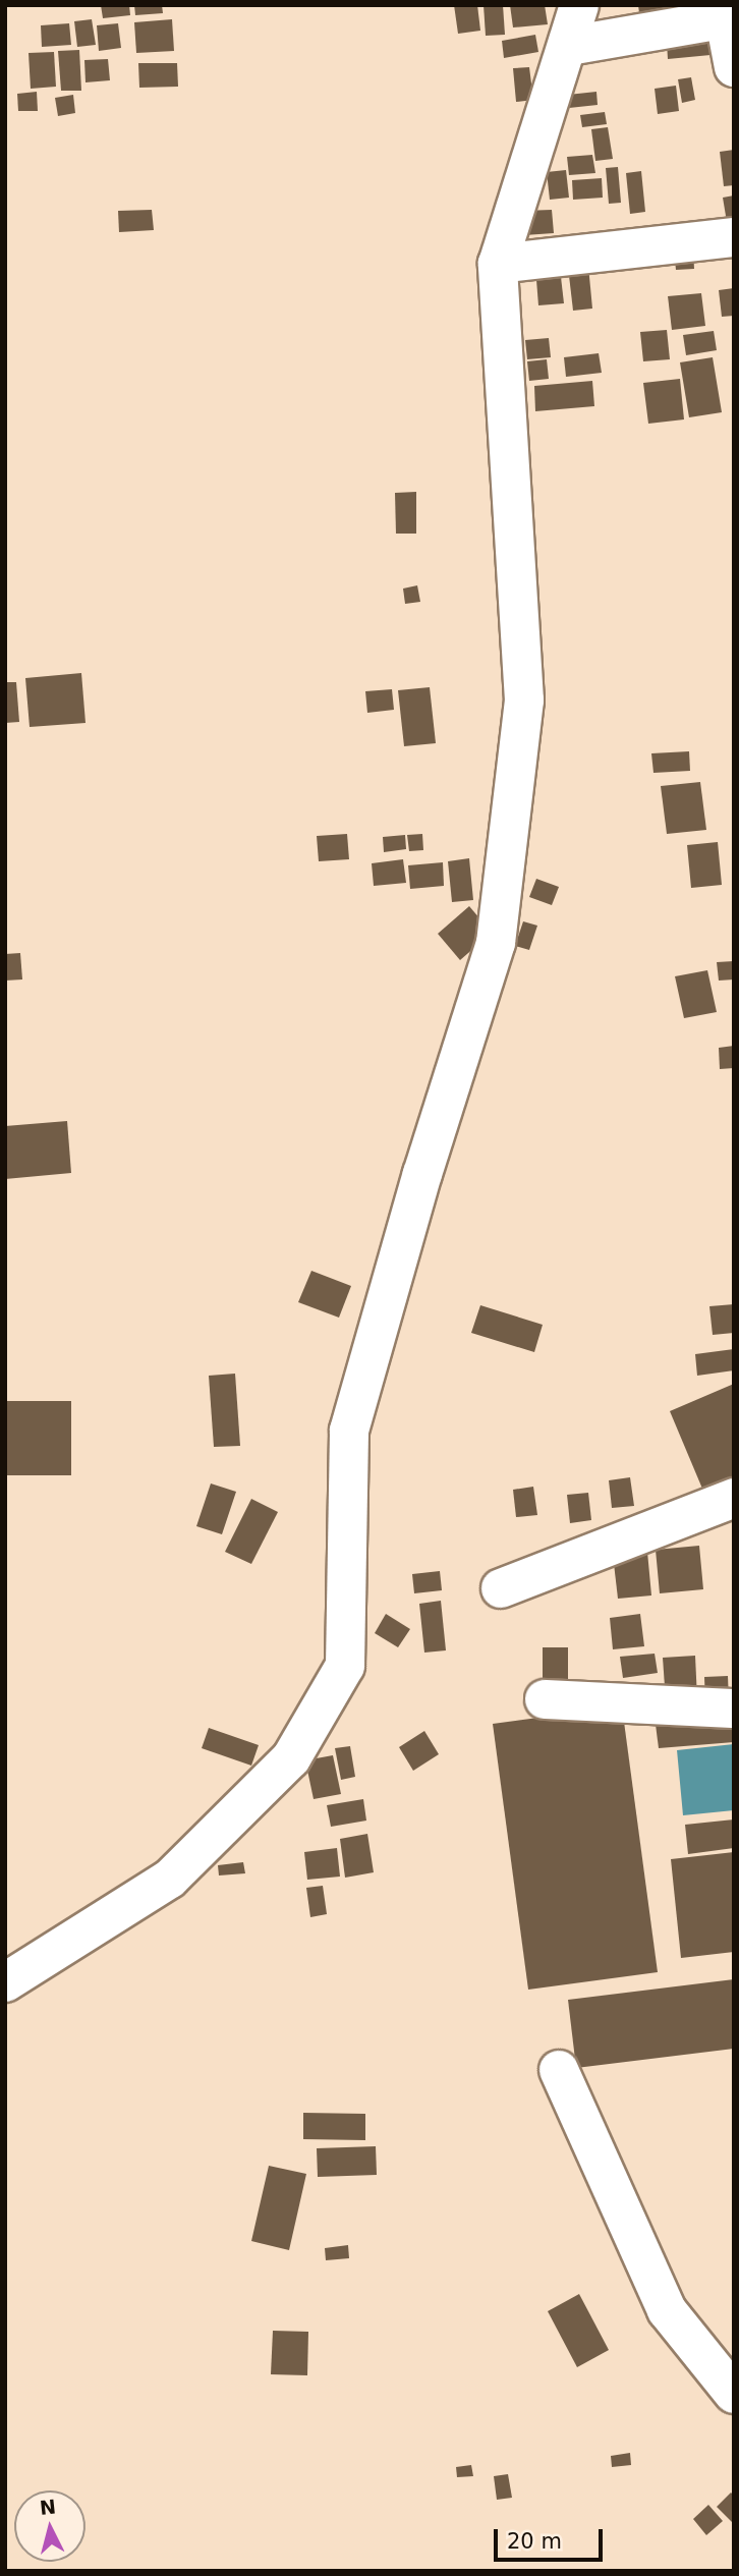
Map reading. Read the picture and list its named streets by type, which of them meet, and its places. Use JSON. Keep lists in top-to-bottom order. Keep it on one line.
{"scale_bar":"20 m","north":"top"}
